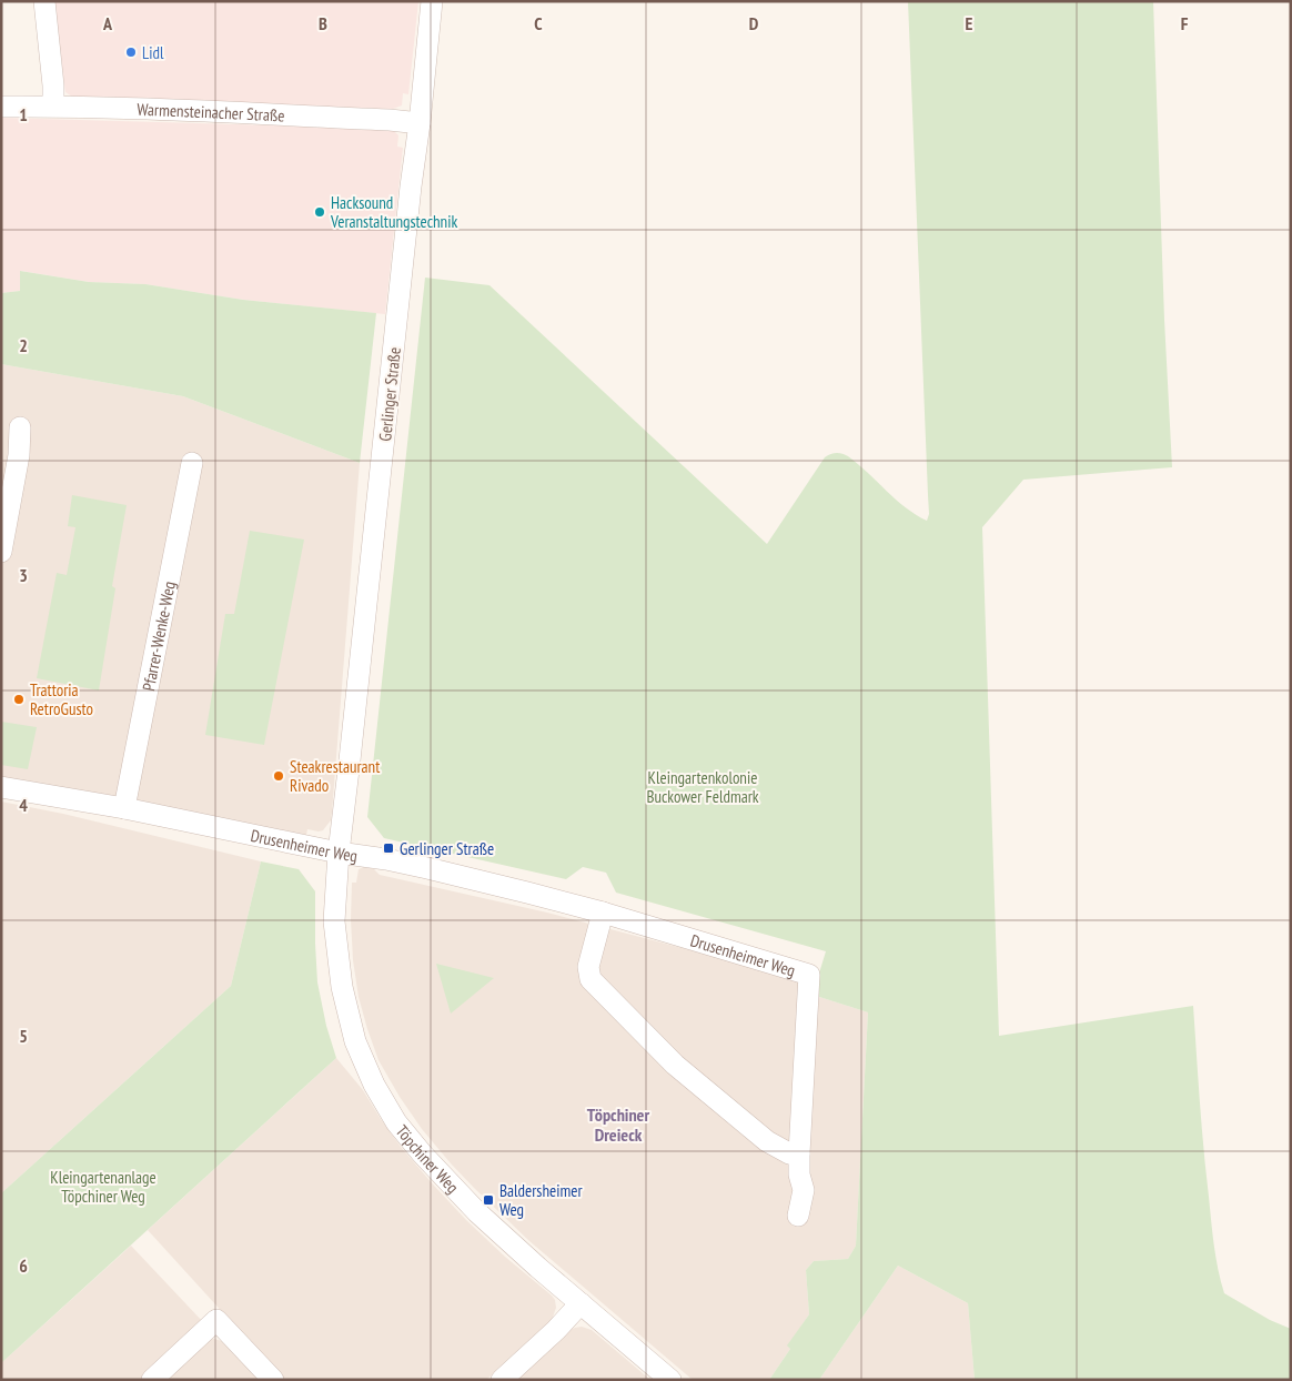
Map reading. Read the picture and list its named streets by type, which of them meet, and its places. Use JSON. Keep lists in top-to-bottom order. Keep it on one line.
{"streets":{"street":["Warmensteinacher Straße","Gerlinger Straße","Pfarrer-Wenke-Weg","Drusenheimer Weg","Töpchiner Weg"]},"crossings":[["Warmensteinacher Straße","Gerlinger Straße"],["Gerlinger Straße","Drusenheimer Weg"],["Gerlinger Straße","Töpchiner Weg"],["Pfarrer-Wenke-Weg","Drusenheimer Weg"],["Drusenheimer Weg","Töpchiner Weg"]],"districts":["Töpchiner Dreieck"],"parks":["Kleingartenkolonie Buckower Feldmark","Kleingartenanlage Töpchiner Weg"],"places":{"other":["Lidl","Hacksound Veranstaltungstechnik","Trattoria RetroGusto","Steakrestaurant Rivado"],"transit":["Gerlinger Straße","Baldersheimer Weg"]},"grid":{"columns":["A","B","C","D","E","F"],"rows":["1","2","3","4","5","6"]}}
